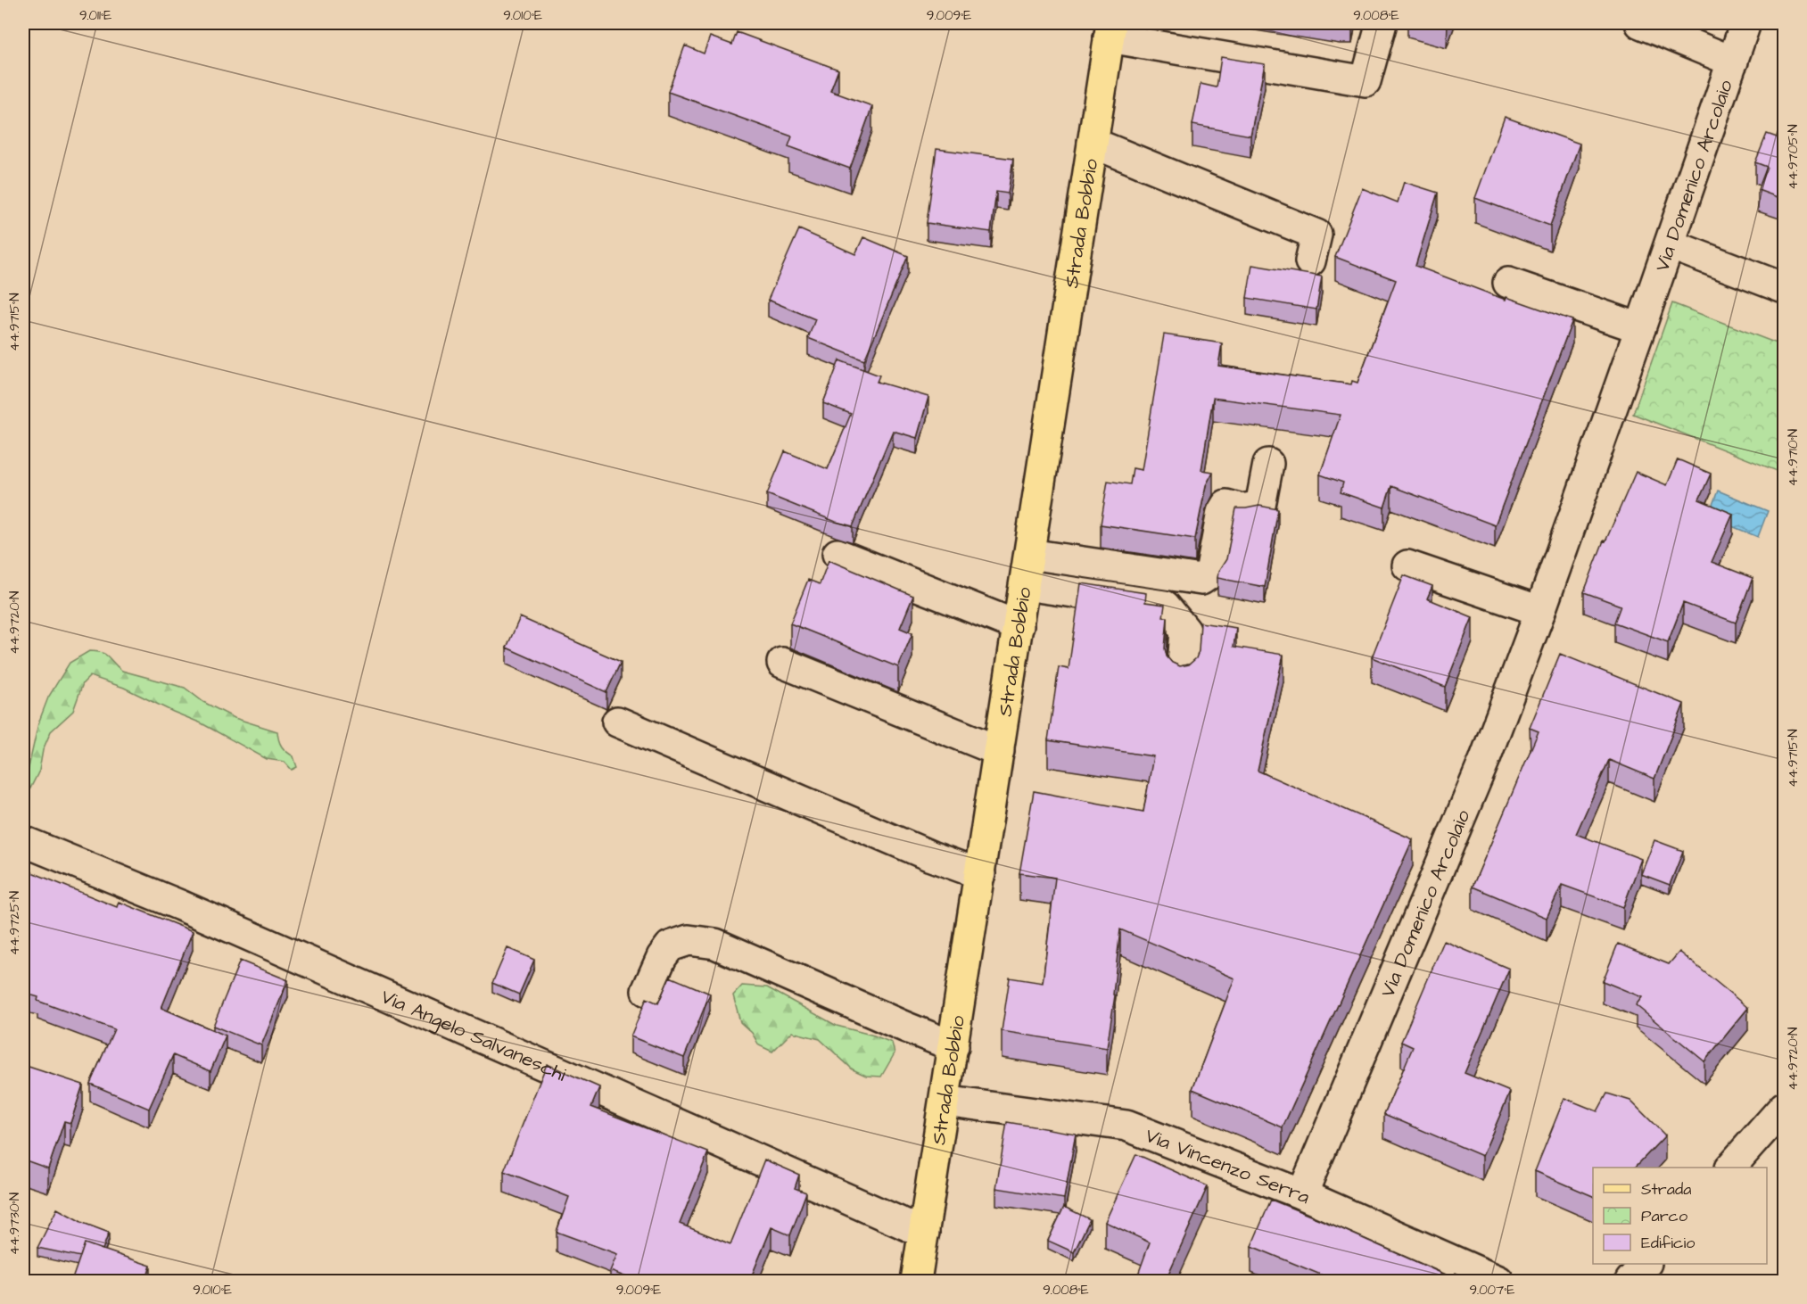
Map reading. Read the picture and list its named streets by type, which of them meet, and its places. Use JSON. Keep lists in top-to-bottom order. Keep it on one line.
{"streets":{"main road":["Strada Bobbio"],"street":["Via Domenico Arcolaio","Via Angelo Salvaneschi","Via Vincenzo Serra"]},"crossings":[["Via Domenico Arcolaio","Via Vincenzo Serra"],["Strada Bobbio","Via Angelo Salvaneschi"],["Strada Bobbio","Via Vincenzo Serra"]],"legend":["Strada","Parco","Edificio"],"coordinates":["9.011°E","9.010°E","9.009°E","9.008°E","44.9705°N","44.9715°N","44.9710°N","44.9720°N","44.9725°N","44.9730°N","9.007°E"]}
